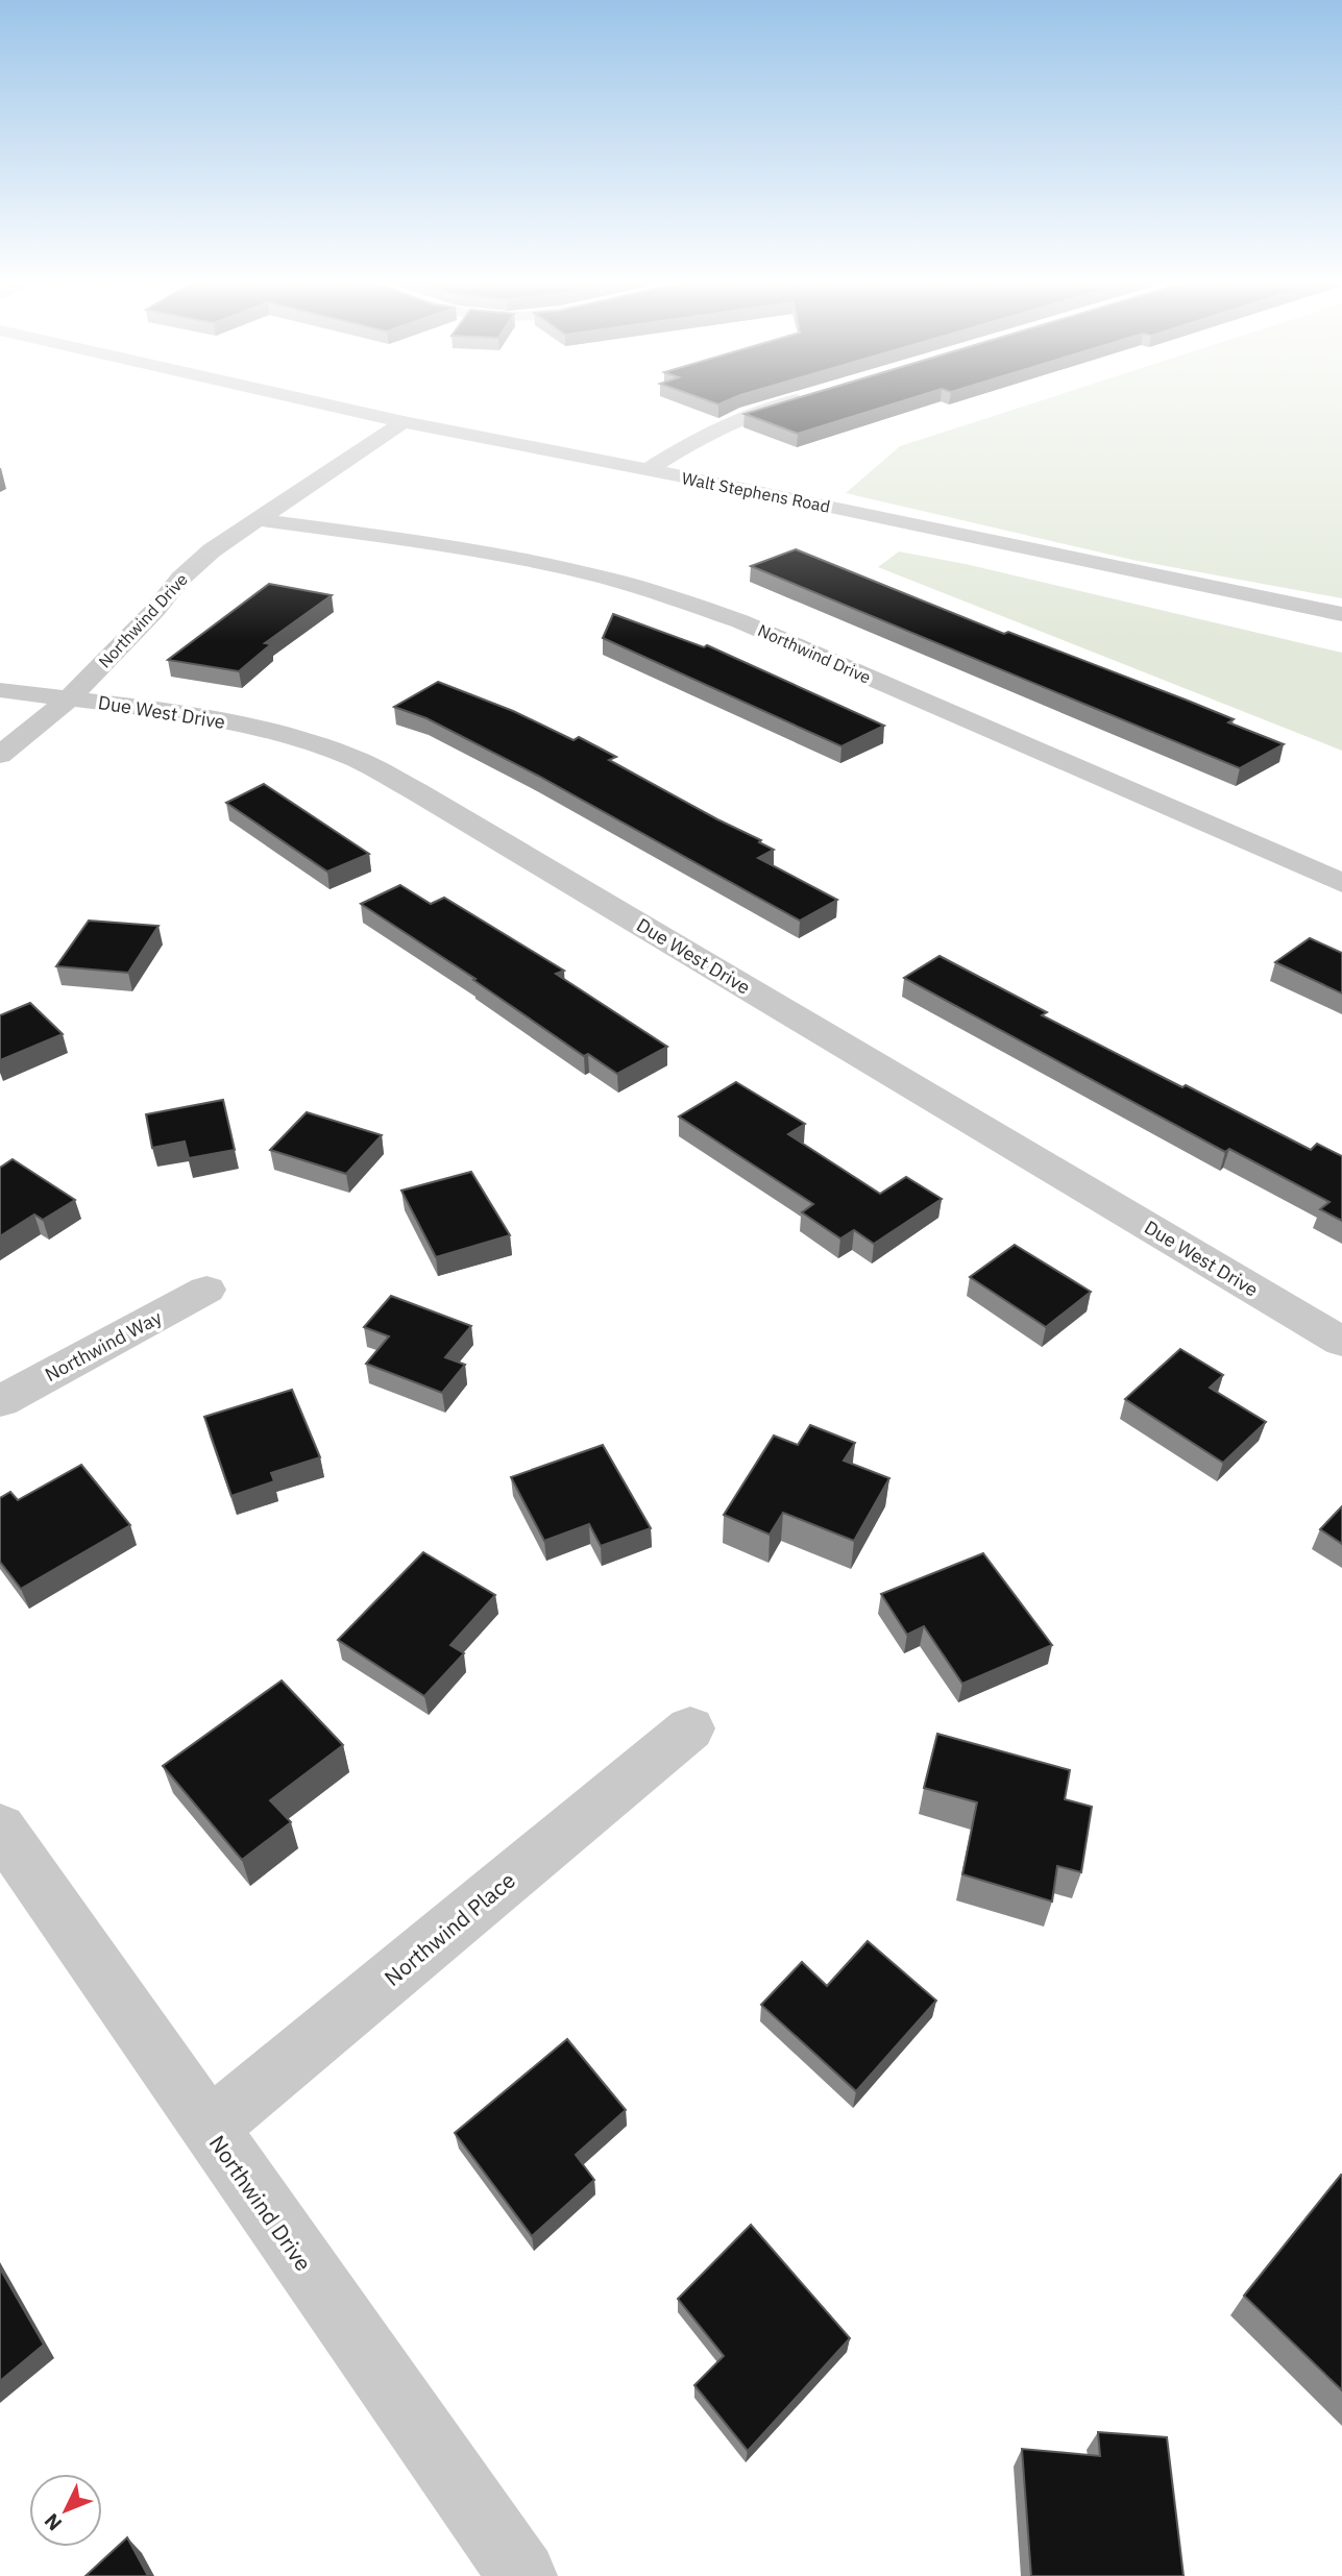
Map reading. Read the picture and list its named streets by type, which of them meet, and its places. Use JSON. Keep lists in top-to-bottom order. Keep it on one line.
{"streets":{"street":["Walt Stephens Road","Northwind Drive","Due West Drive","Northwind Way","Northwind Place"]},"crossings":[["Walt Stephens Road","Northwind Drive"],["Northwind Drive","Due West Drive"],["Northwind Drive","Northwind Place"]],"north":"bottom left"}
